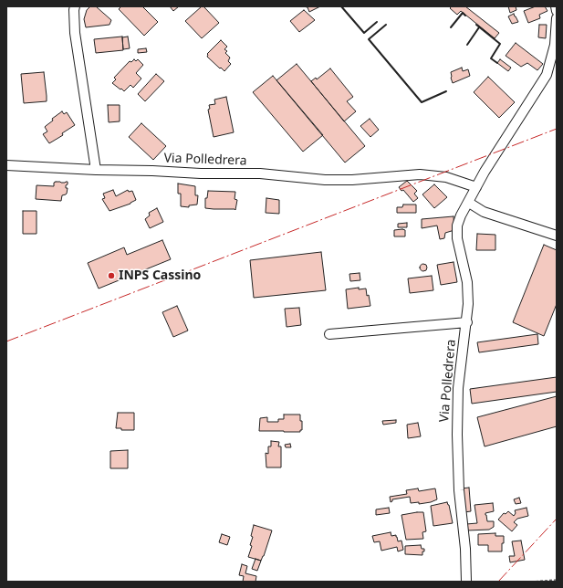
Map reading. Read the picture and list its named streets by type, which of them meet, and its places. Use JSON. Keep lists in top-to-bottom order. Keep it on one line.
{"streets":{"street":["Via Polledrera"]},"places":["INPS Cassino"]}
